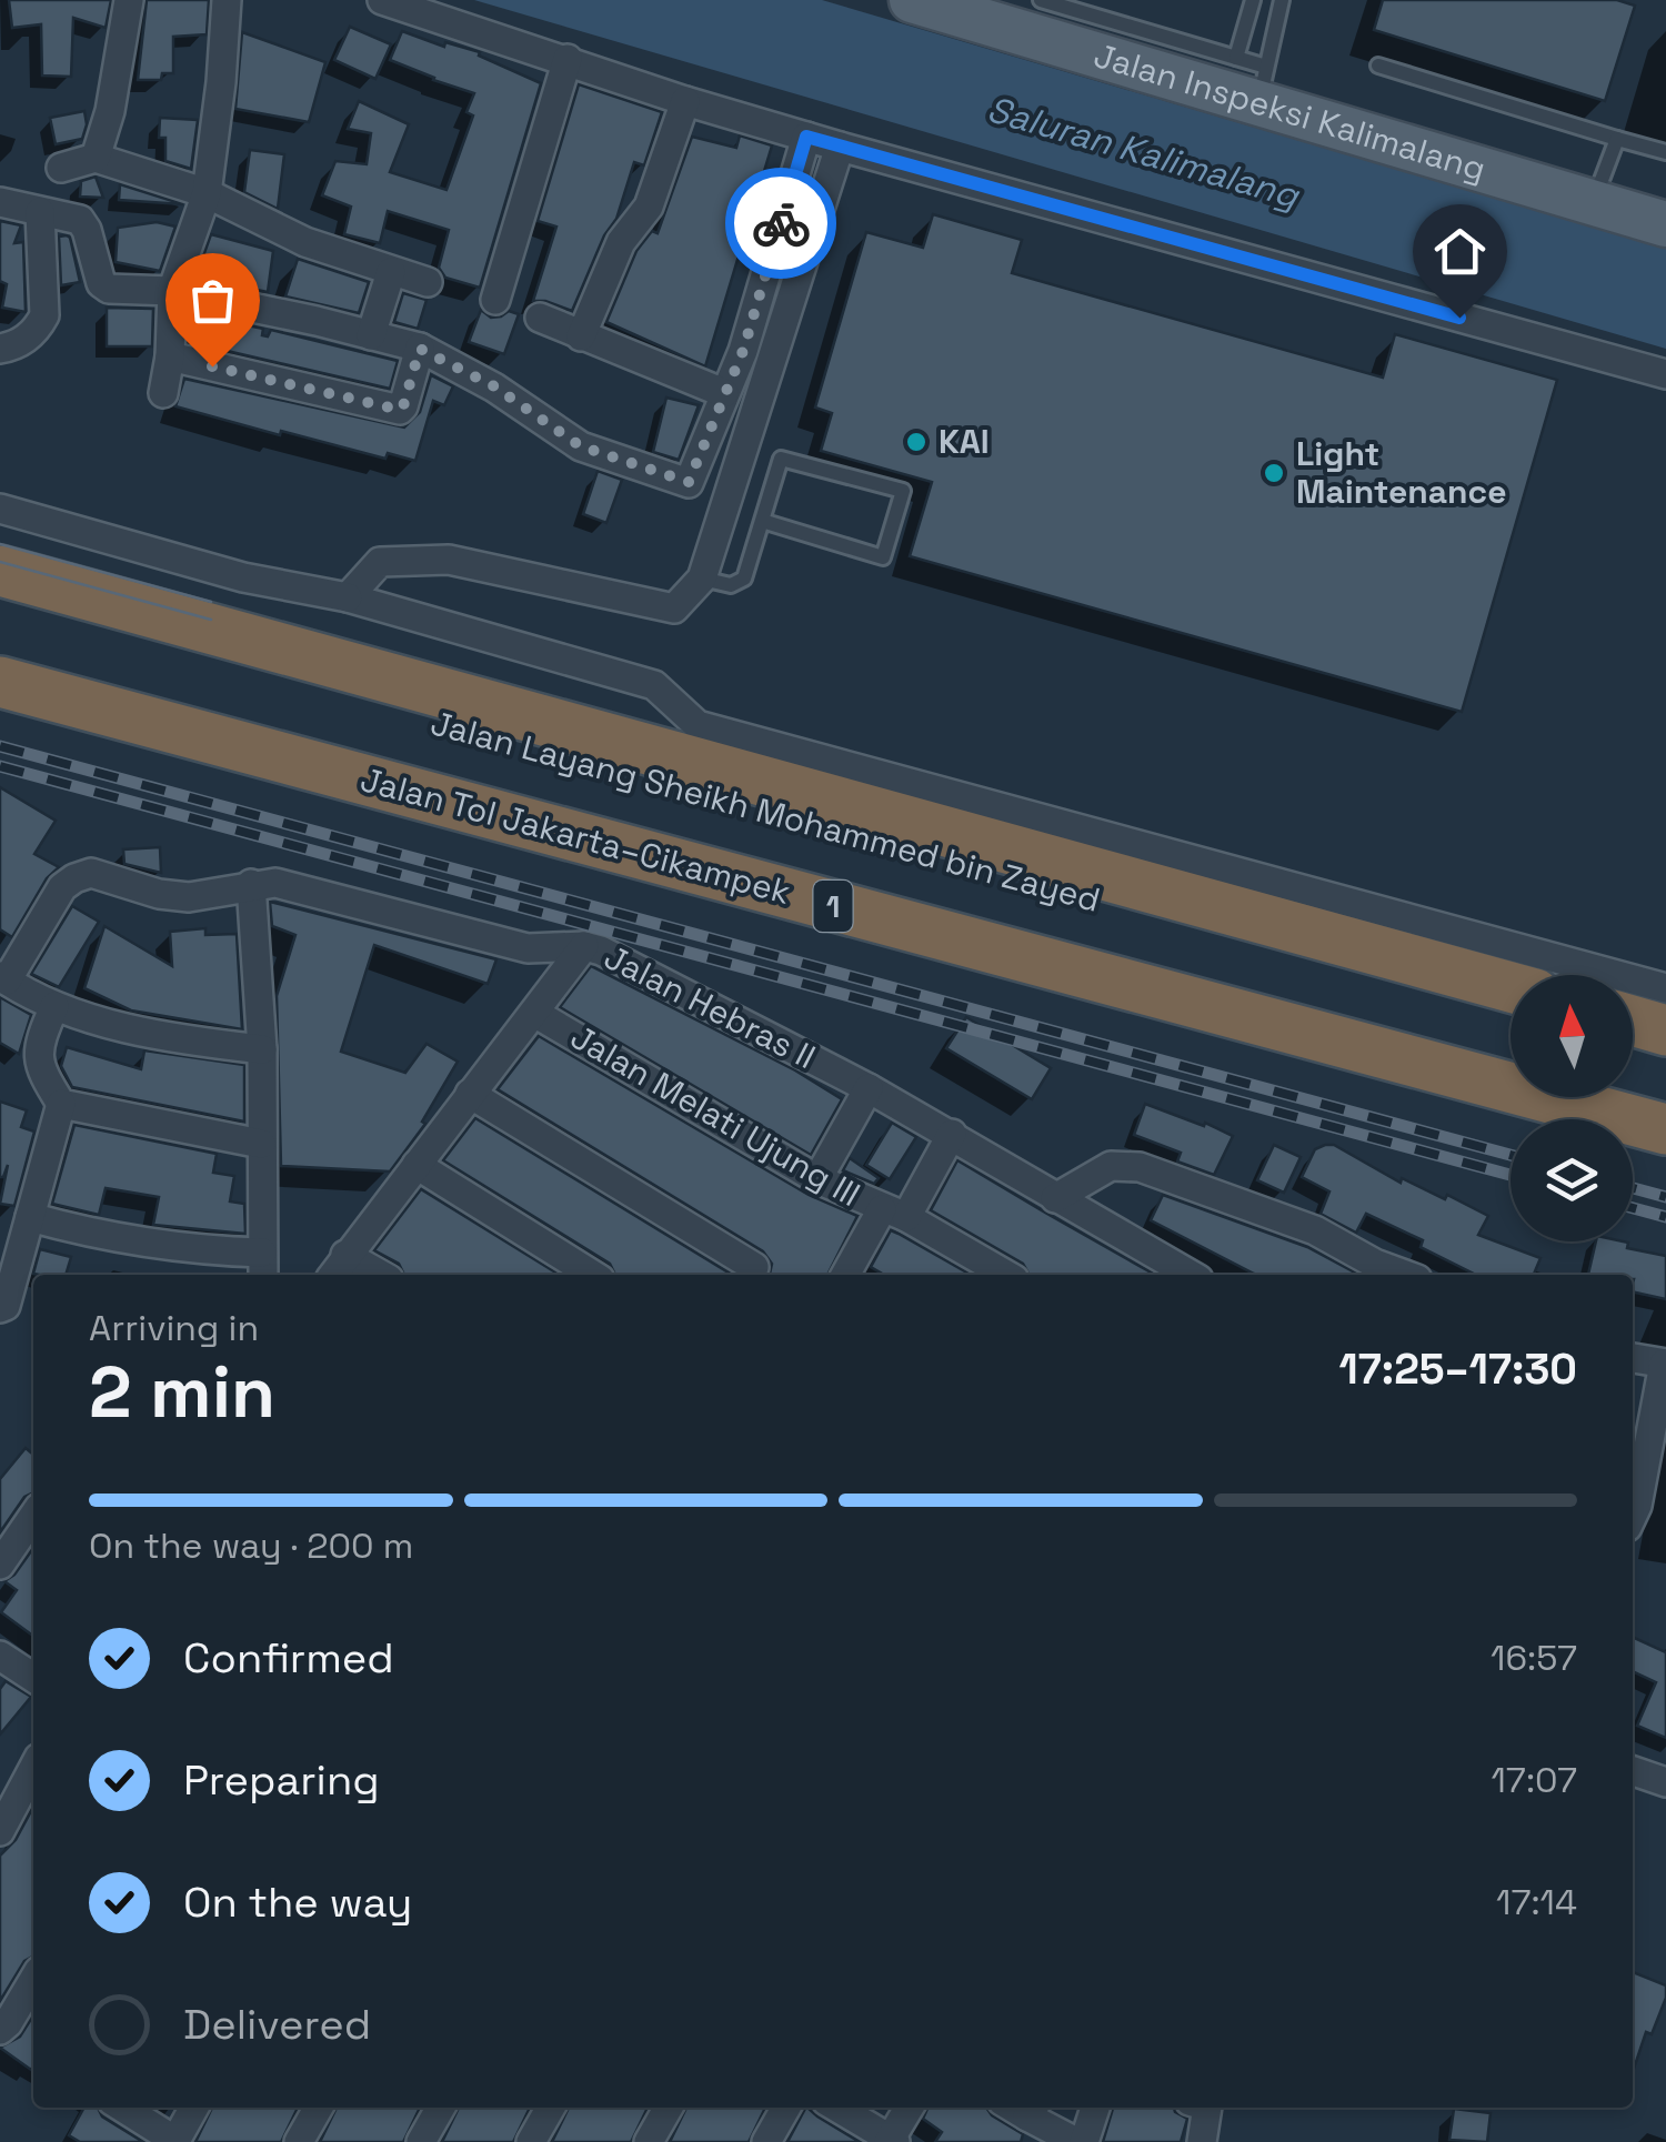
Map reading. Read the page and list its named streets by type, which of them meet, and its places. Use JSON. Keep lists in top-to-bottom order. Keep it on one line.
{"streets":{"highway":["Jalan Layang Sheikh Mohammed bin Zayed","Jalan Tol Jakarta–Cikampek","1"],"main road":["Jalan Inspeksi Kalimalang"],"street":["Jalan Hebras II","Jalan Melati Ujung III"]},"crossings":[["Jalan Hebras II","Jalan Melati Ujung III"]],"water":["Saluran Kalimalang"],"places":["KAI","Light Maintenance"],"north":"top","page":{"heading":["2 min","Arriving in","17:25–17:30"],"bar":"On the way · 200 m","list":[["Confirmed","16:57"],["Preparing","17:07"],["On the way","17:14"],"Delivered"]}}
